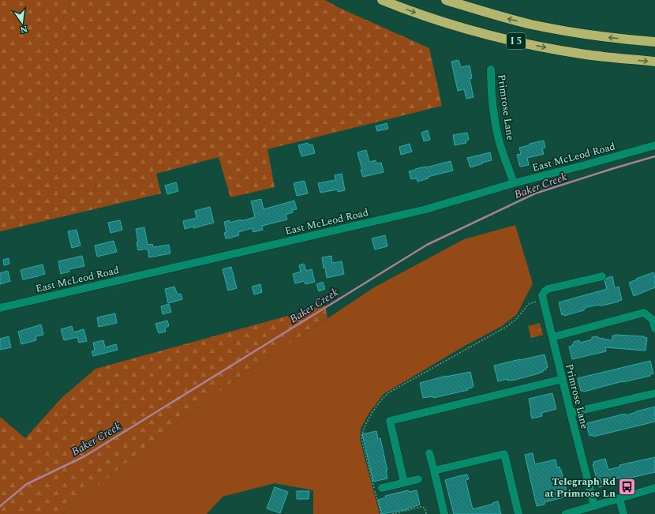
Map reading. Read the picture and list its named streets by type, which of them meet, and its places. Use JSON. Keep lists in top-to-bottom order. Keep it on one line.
{"streets":{"highway":["I 5"],"street":["Primrose Lane","East McLeod Road"]},"crossings":[["Primrose Lane","East McLeod Road"]],"water":["Baker Creek"],"places":{"bus stop":["Telegraph Rd at Primrose Ln"]},"north":"bottom"}
